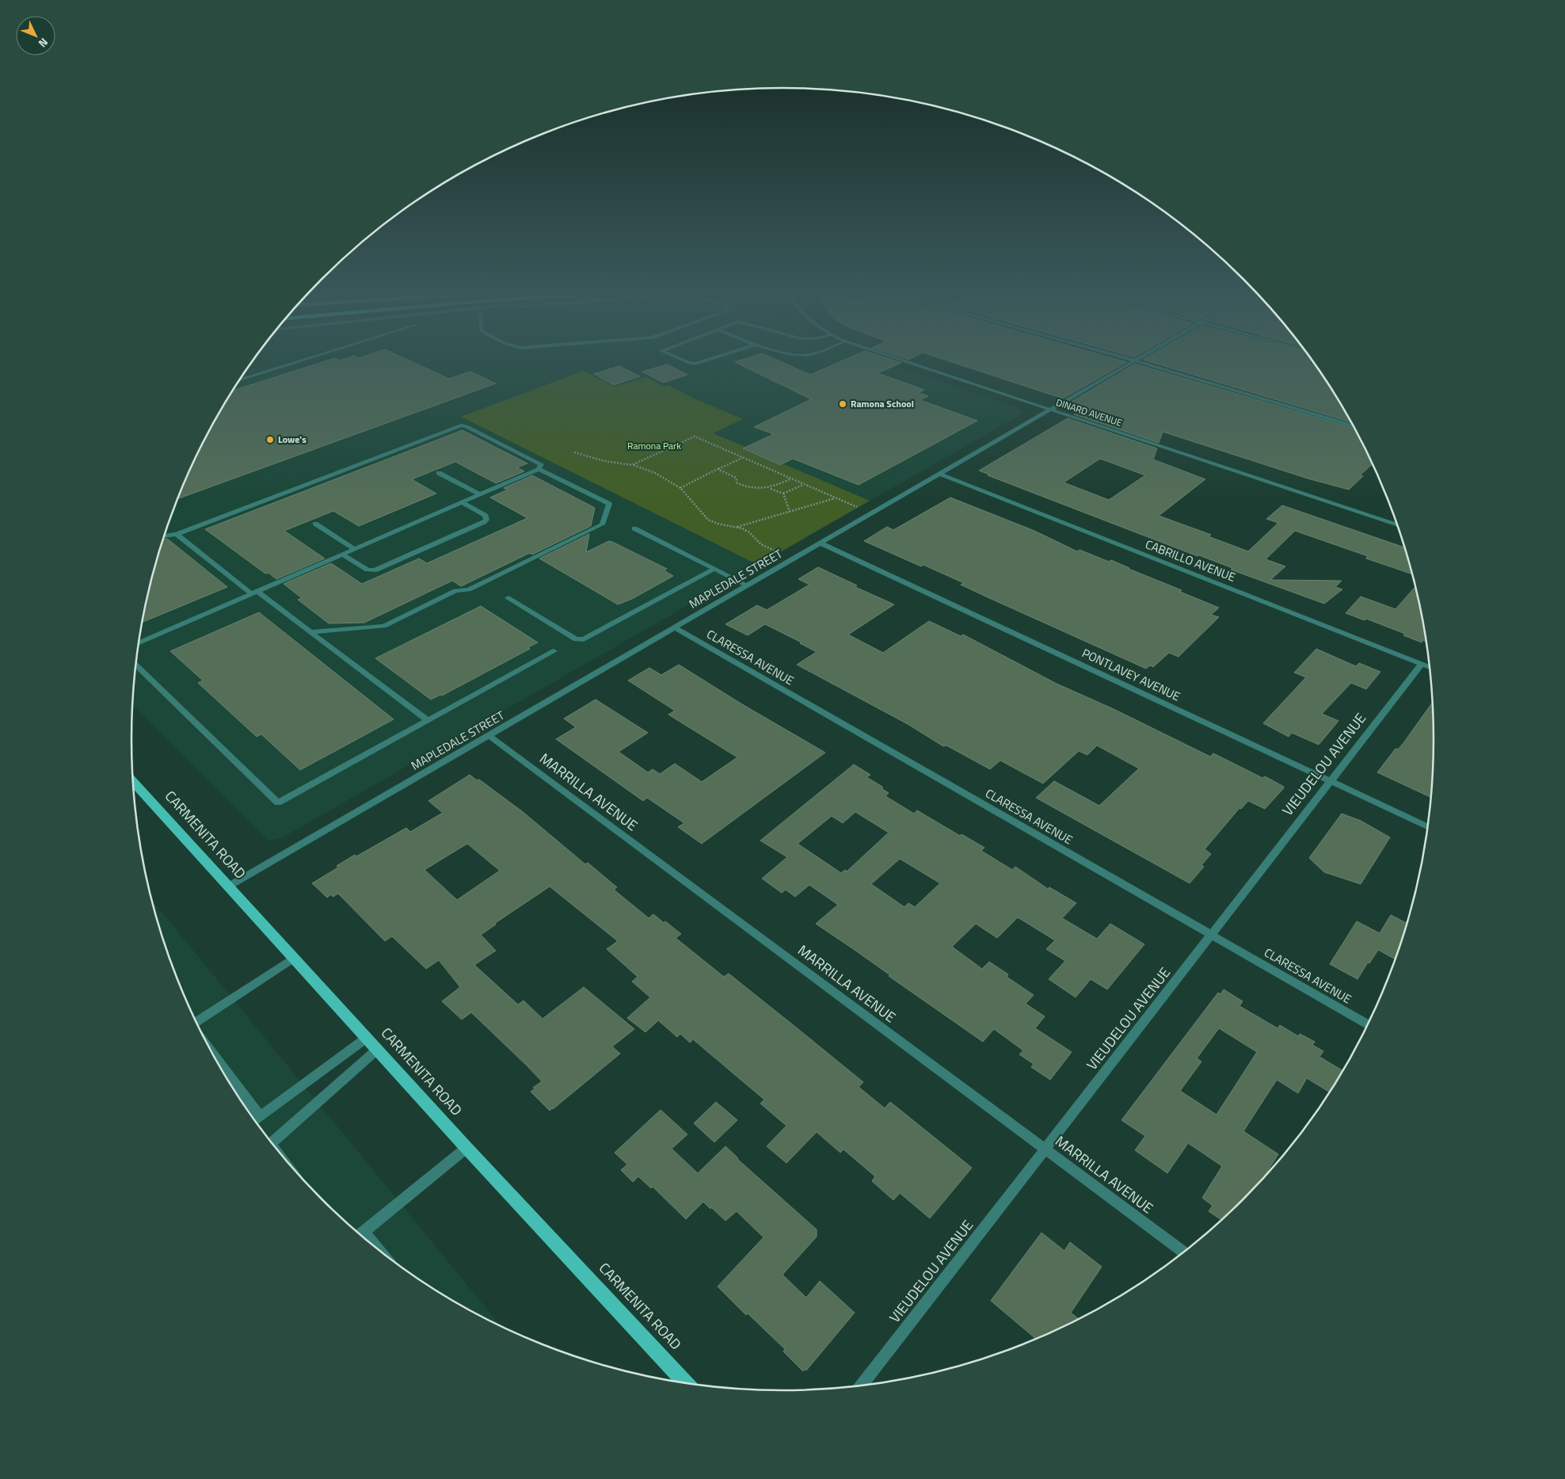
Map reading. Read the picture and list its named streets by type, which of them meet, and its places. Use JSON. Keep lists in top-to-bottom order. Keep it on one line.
{"streets":{"main road":["CARMENITA ROAD"],"street":["DINARD AVENUE","CABRILLO AVENUE","MAPLEDALE STREET","CLARESSA AVENUE","PONTLAVEY AVENUE","VIEUDELOU AVENUE","MARRILLA AVENUE"]},"crossings":[["DINARD AVENUE","MAPLEDALE STREET"],["CABRILLO AVENUE","MAPLEDALE STREET"],["CABRILLO AVENUE","VIEUDELOU AVENUE"],["MAPLEDALE STREET","CLARESSA AVENUE"],["MAPLEDALE STREET","PONTLAVEY AVENUE"],["MAPLEDALE STREET","MARRILLA AVENUE"],["MAPLEDALE STREET","CARMENITA ROAD"],["CLARESSA AVENUE","VIEUDELOU AVENUE"],["PONTLAVEY AVENUE","VIEUDELOU AVENUE"],["VIEUDELOU AVENUE","MARRILLA AVENUE"]],"parks":["Ramona Park"],"places":["Ramona School","Lowe's"],"north":"bottom right"}
